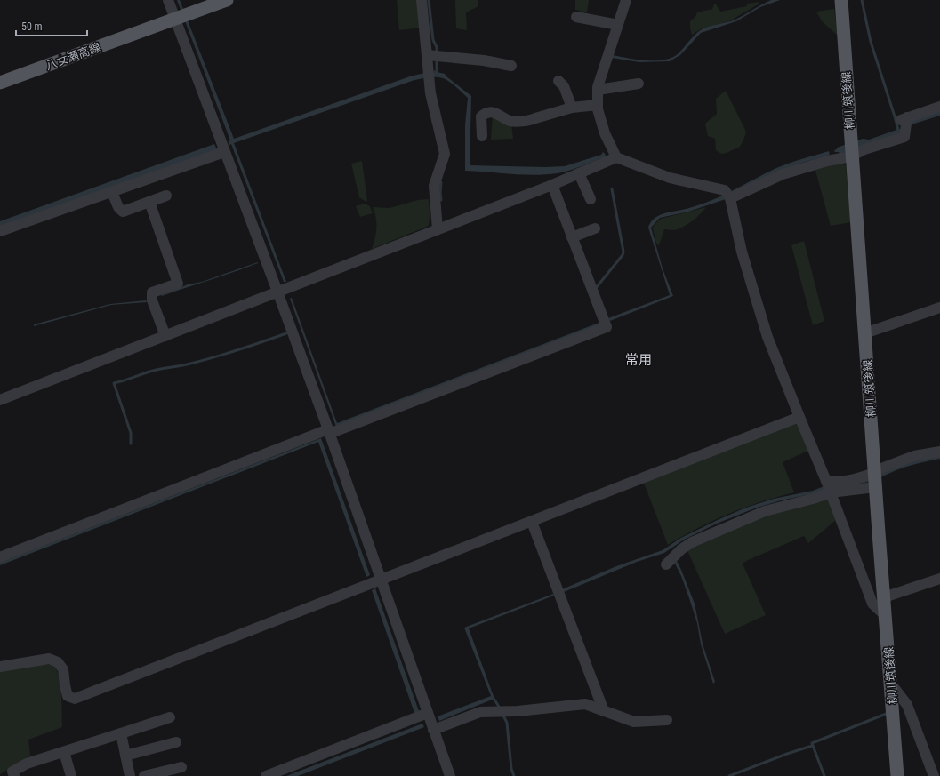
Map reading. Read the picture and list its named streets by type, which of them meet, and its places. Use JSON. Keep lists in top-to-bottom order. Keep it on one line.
{"streets":{"main road":["八女瀬高線","柳川筑後線"]},"districts":["常用"],"scale_bar":"50 m"}
